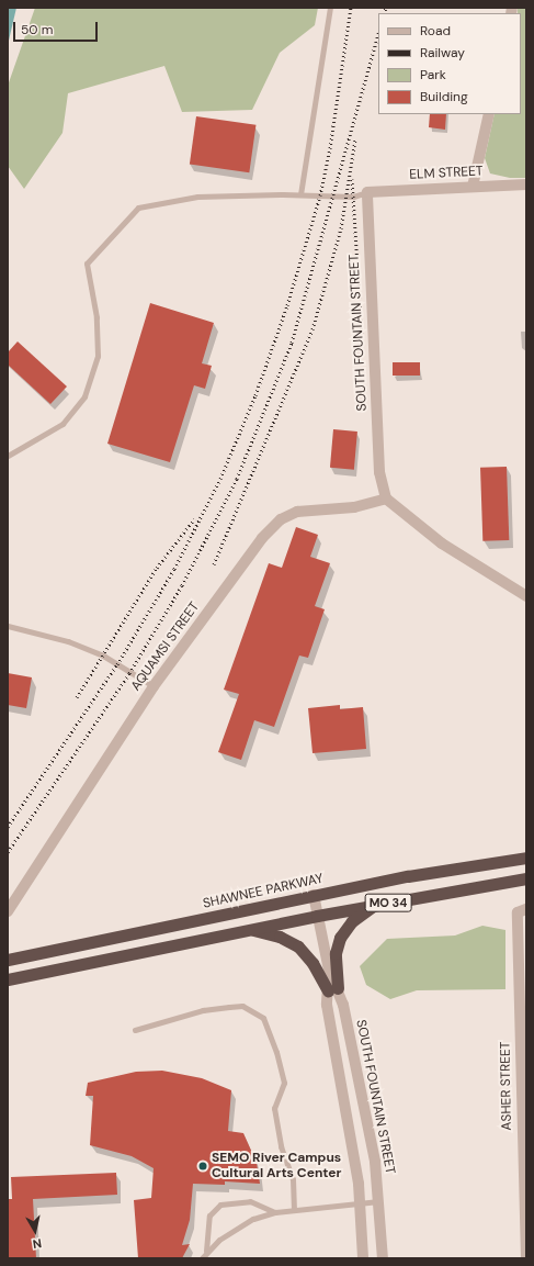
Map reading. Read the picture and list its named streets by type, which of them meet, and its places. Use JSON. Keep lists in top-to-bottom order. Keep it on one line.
{"streets":{"highway":["SHAWNEE PARKWAY","MO 34"],"street":["ELM STREET","SOUTH FOUNTAIN STREET","AQUAMSI STREET","ASHER STREET"]},"crossings":[["ELM STREET","SOUTH FOUNTAIN STREET"],["SOUTH FOUNTAIN STREET","AQUAMSI STREET"],["SOUTH FOUNTAIN STREET","SHAWNEE PARKWAY"],["SOUTH FOUNTAIN STREET","MO 34"]],"places":["SEMO River Campus Cultural Arts Center"],"legend":["Road","Railway","Park","Building"],"scale_bar":"50 m","north":"bottom"}
